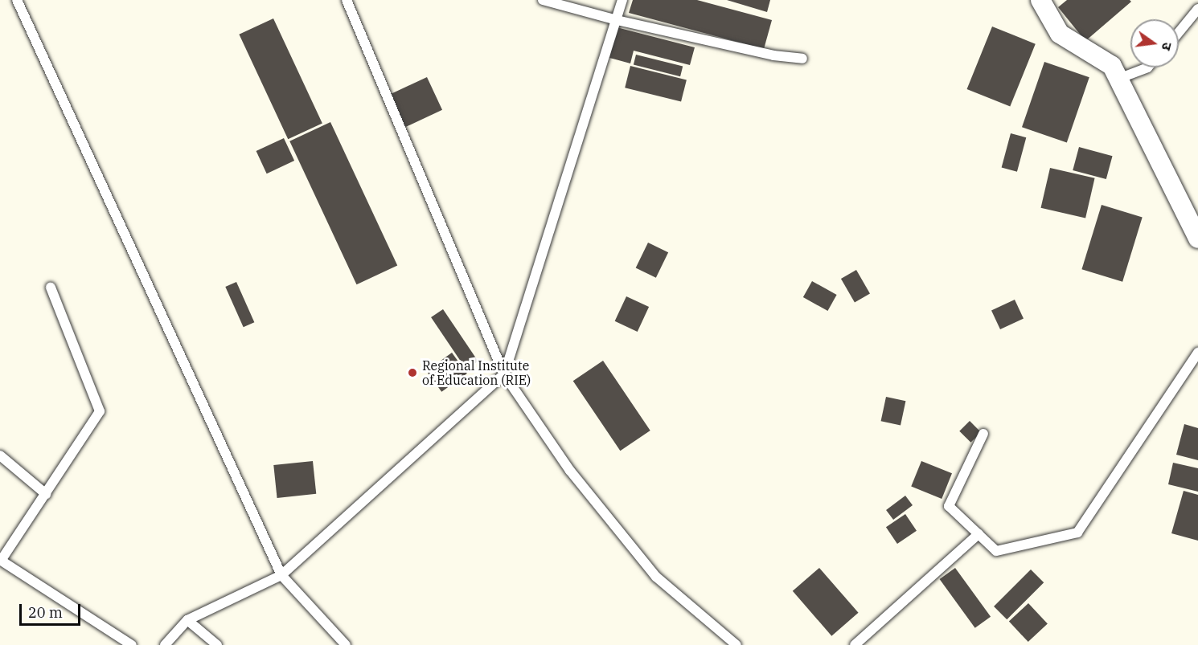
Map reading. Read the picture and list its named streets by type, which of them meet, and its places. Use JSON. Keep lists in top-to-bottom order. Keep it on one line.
{"places":["Regional Institute of Education (RIE)"],"scale_bar":"20 m","north":"right"}
